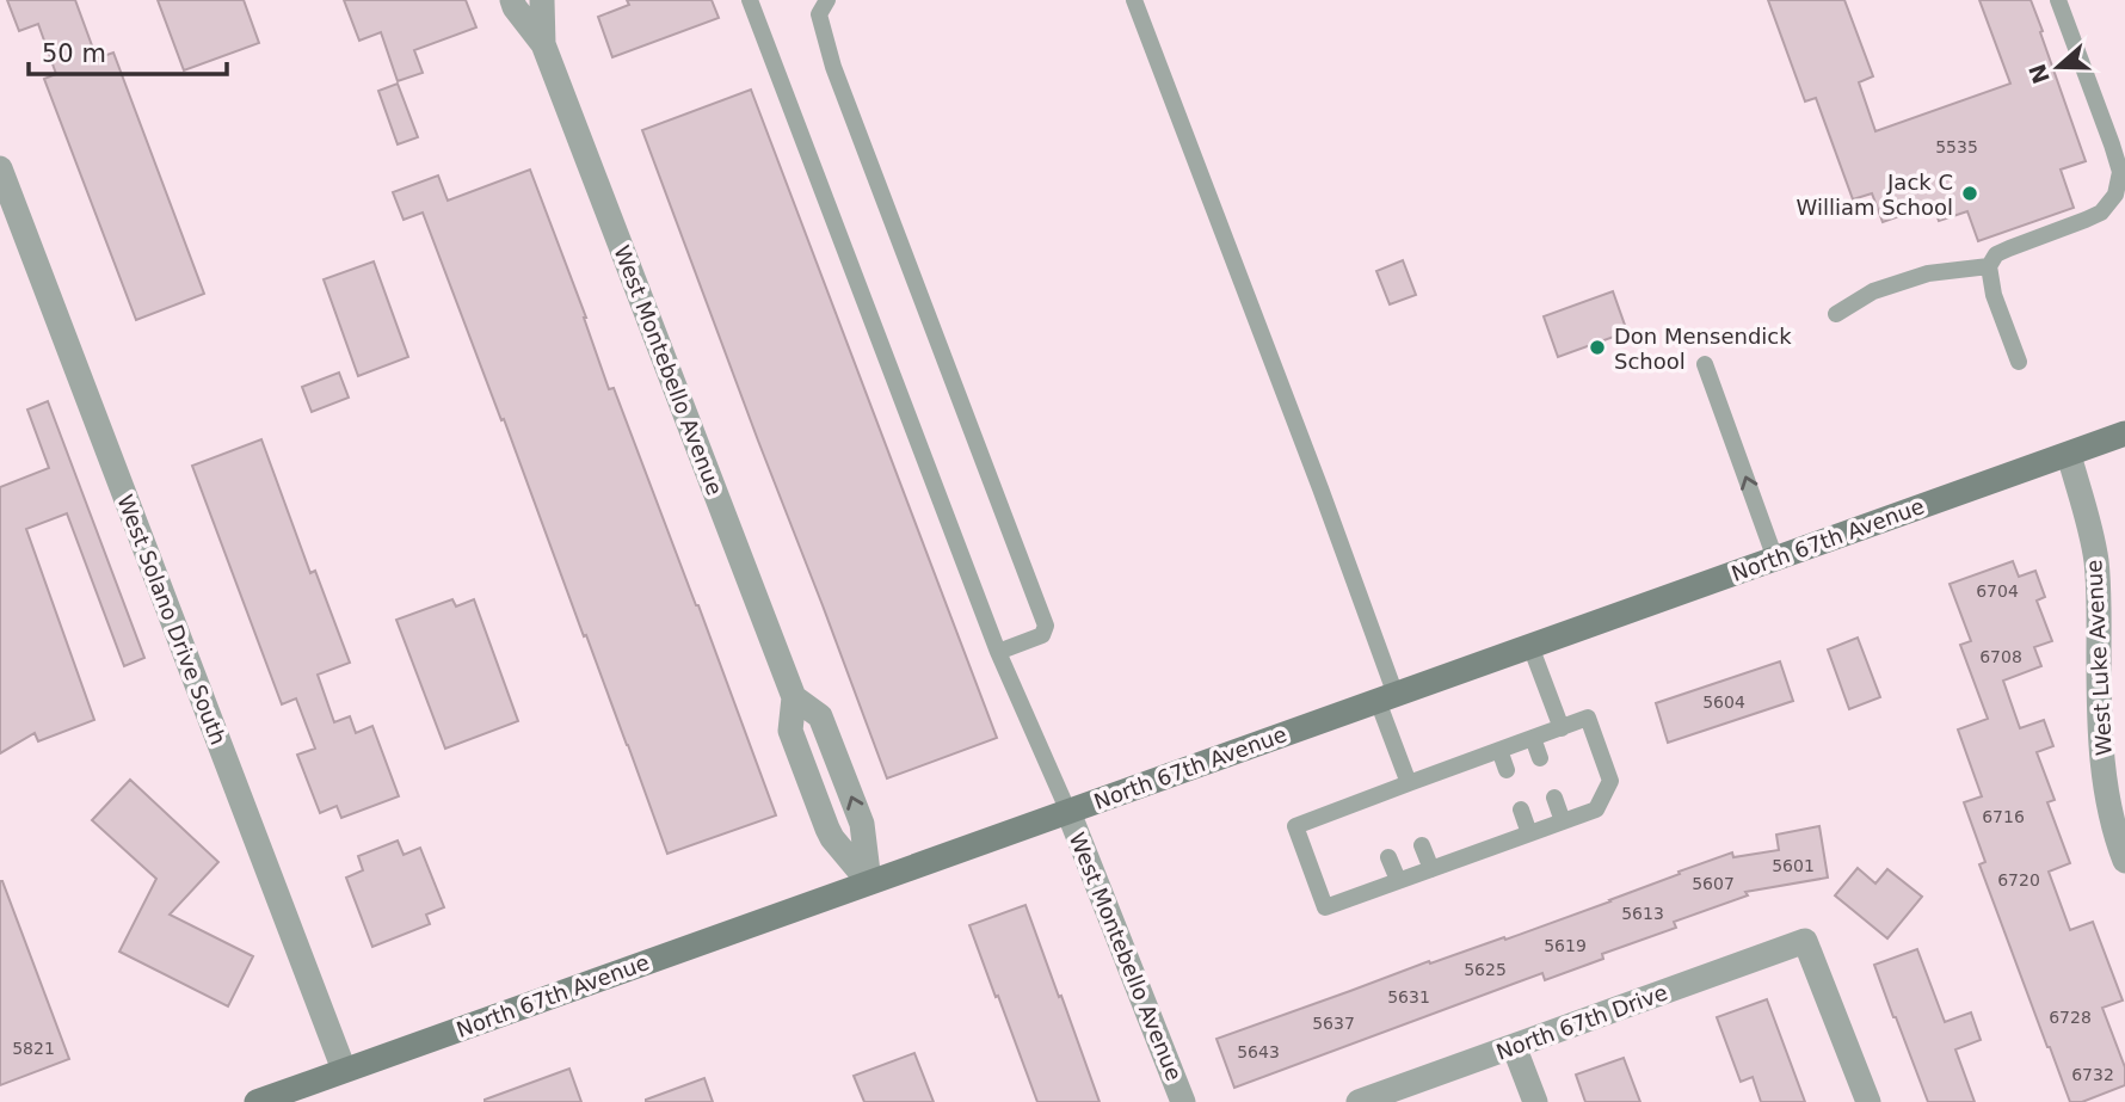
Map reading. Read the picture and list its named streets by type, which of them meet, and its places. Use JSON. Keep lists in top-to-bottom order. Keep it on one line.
{"streets":{"main road":["North 67th Avenue"],"street":["West Montebello Avenue","West Solano Drive South","West Luke Avenue","North 67th Drive"]},"crossings":[["West Montebello Avenue","North 67th Avenue"],["North 67th Avenue","West Solano Drive South"],["North 67th Avenue","West Luke Avenue"]],"places":["Jack C William School","Don Mensendick School"],"house_numbers":["5535","6704","6708","5604","6716","5601","6720","5607","5613","5619","5625","5631","6728","5637","5821","5643","6732"],"scale_bar":"50 m","north":"left"}
